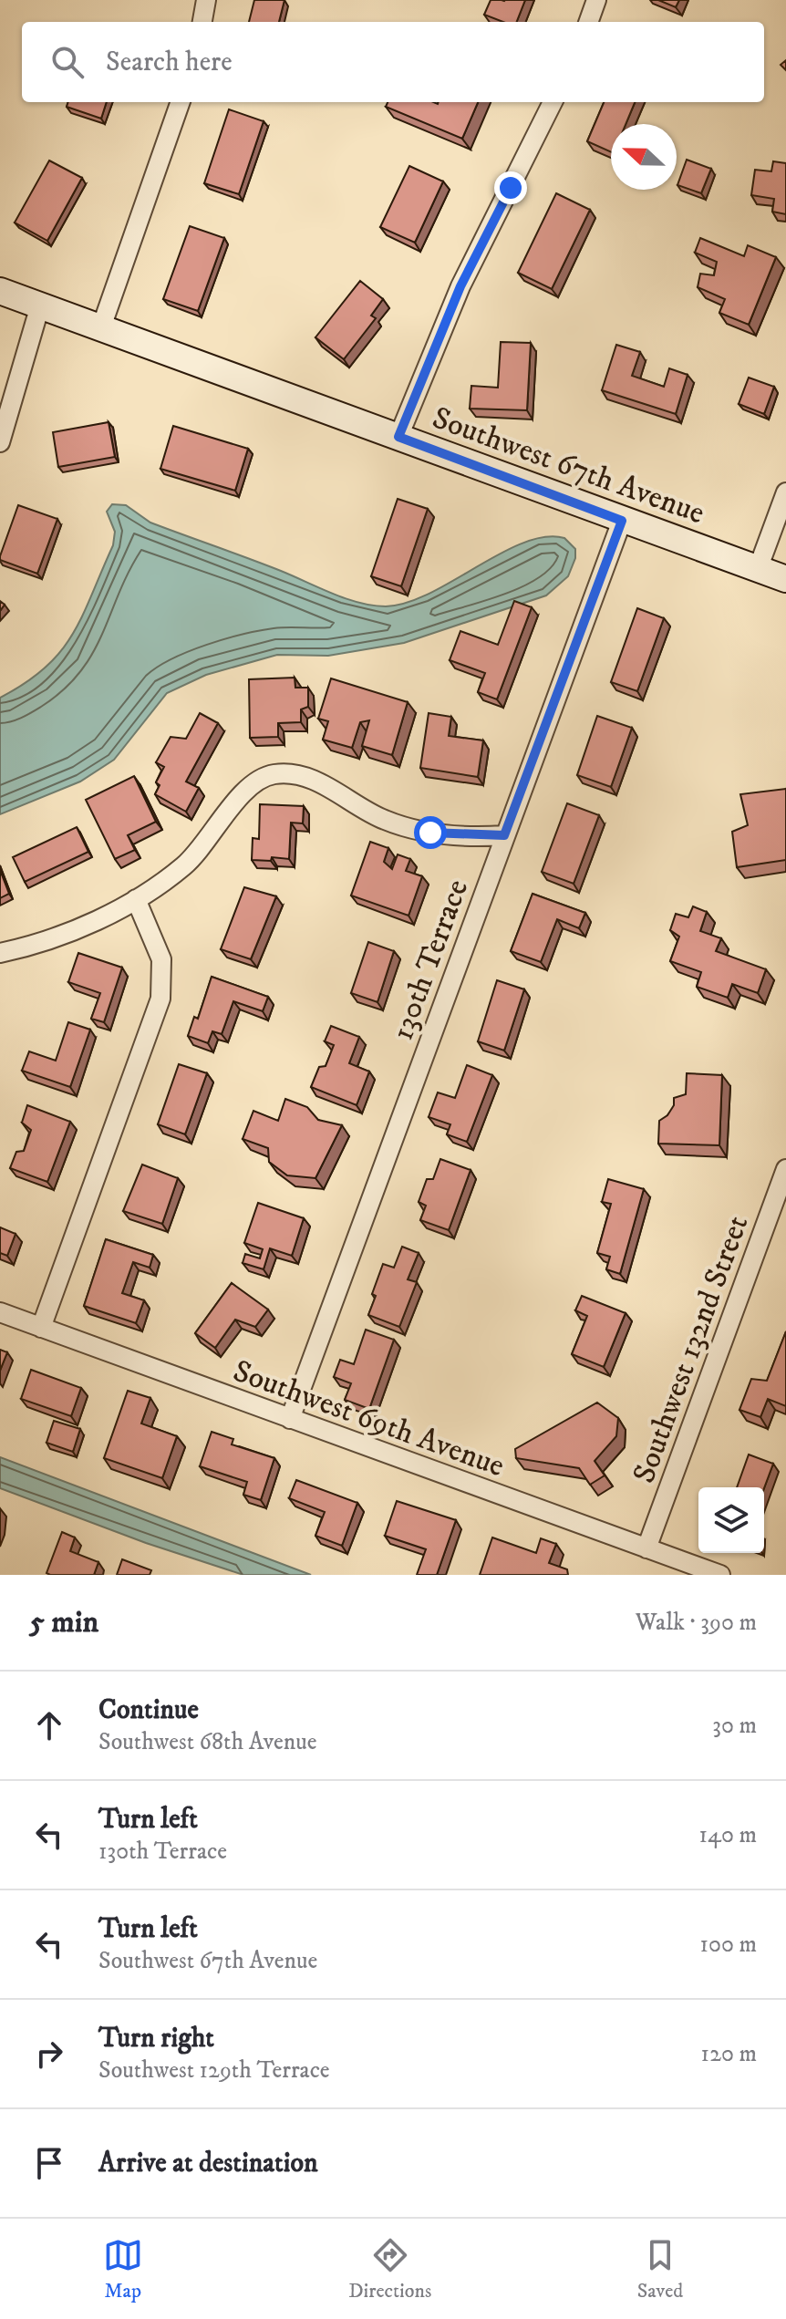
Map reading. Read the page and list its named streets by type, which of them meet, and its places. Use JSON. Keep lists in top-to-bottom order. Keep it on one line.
{"streets":{"main road":["Southwest 67th Avenue"],"street":["130th Terrace","Southwest 132nd Street","Southwest 69th Avenue"]},"crossings":[["Southwest 67th Avenue","130th Terrace"],["130th Terrace","Southwest 69th Avenue"],["Southwest 132nd Street","Southwest 69th Avenue"]],"north":"left","page":{"search":"Search here","heading":["5 min","Walk · 390 m"],"list":[["Continue","Southwest 68th Avenue","30 m"],["Turn left","130th Terrace","140 m"],["Turn left","Southwest 67th Avenue","100 m"],["Turn right","Southwest 129th Terrace","120 m"],"Arrive at destination"],"nav":["Map","Directions","Saved"]}}
